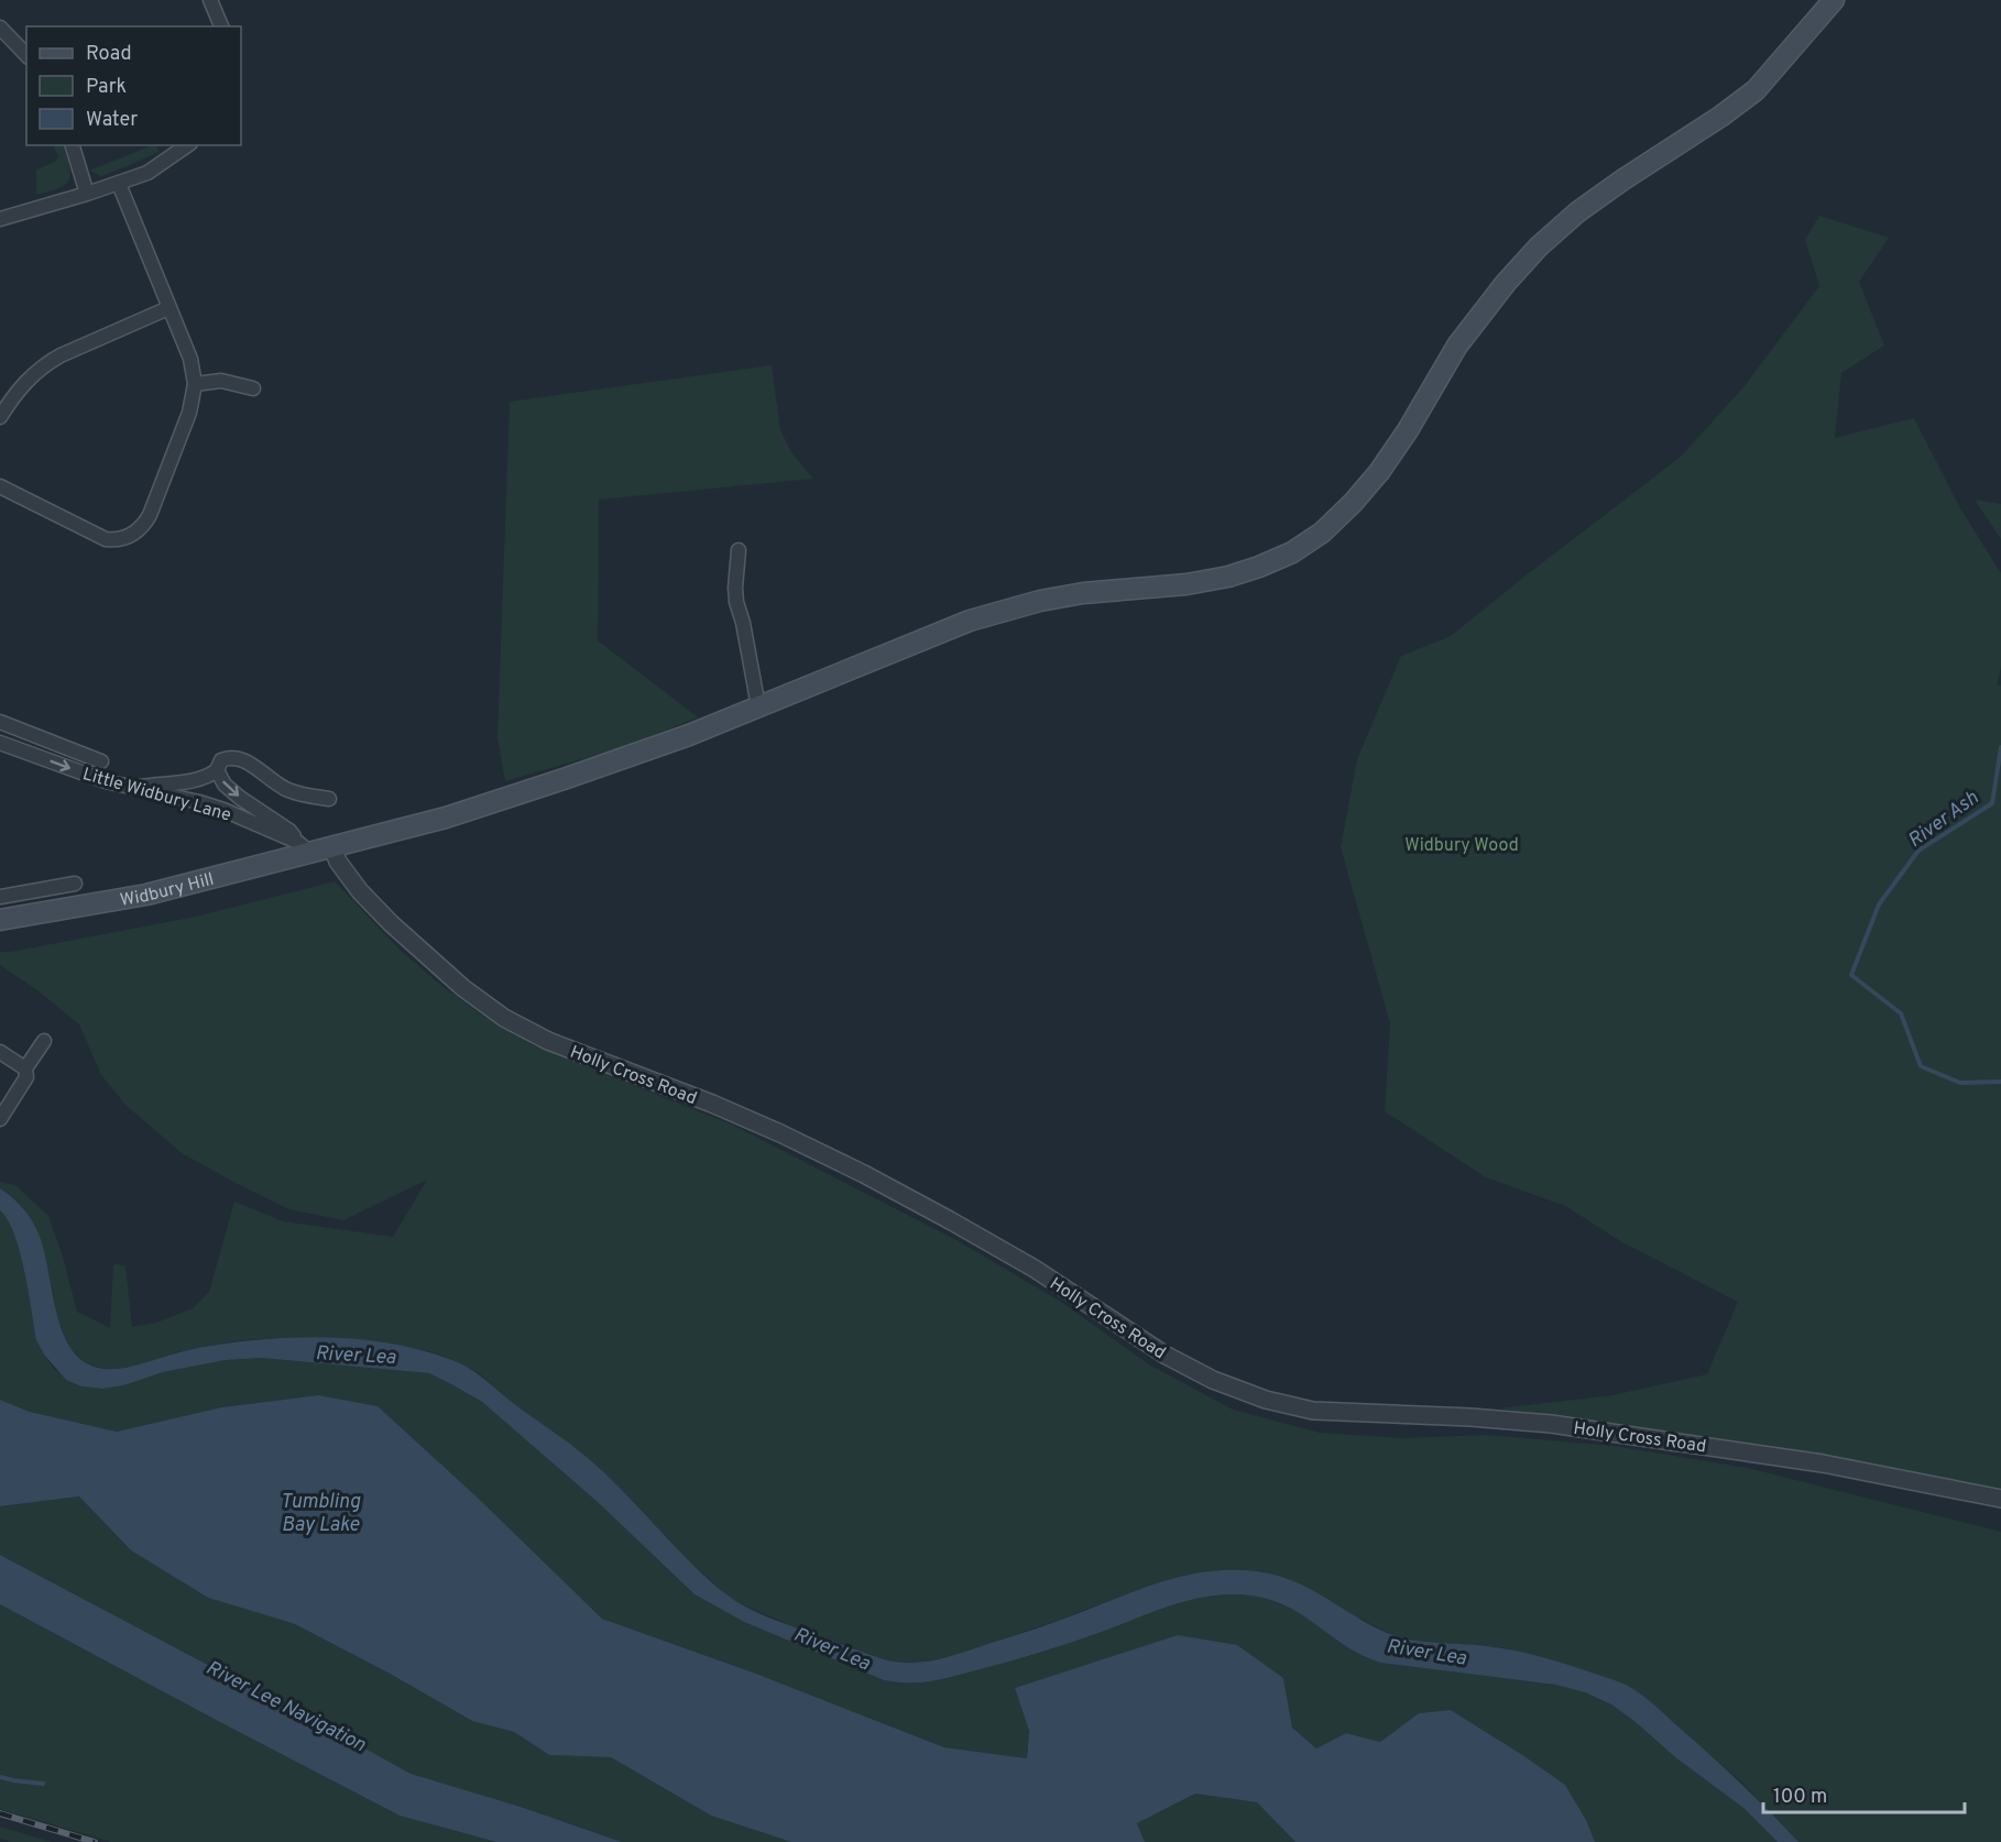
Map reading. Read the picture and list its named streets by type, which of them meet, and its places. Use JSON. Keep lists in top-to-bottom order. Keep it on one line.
{"streets":{"main road":["Widbury Hill"],"street":["Little Widbury Lane","Holly Cross Road"]},"crossings":[["Little Widbury Lane","Widbury Hill"],["Widbury Hill","Holly Cross Road"]],"water":["River Ash","River Lea","Tumbling Bay Lake","River Lee Navigation"],"parks":["Widbury Wood"],"legend":["Road","Park","Water"],"scale_bar":"100 m"}
